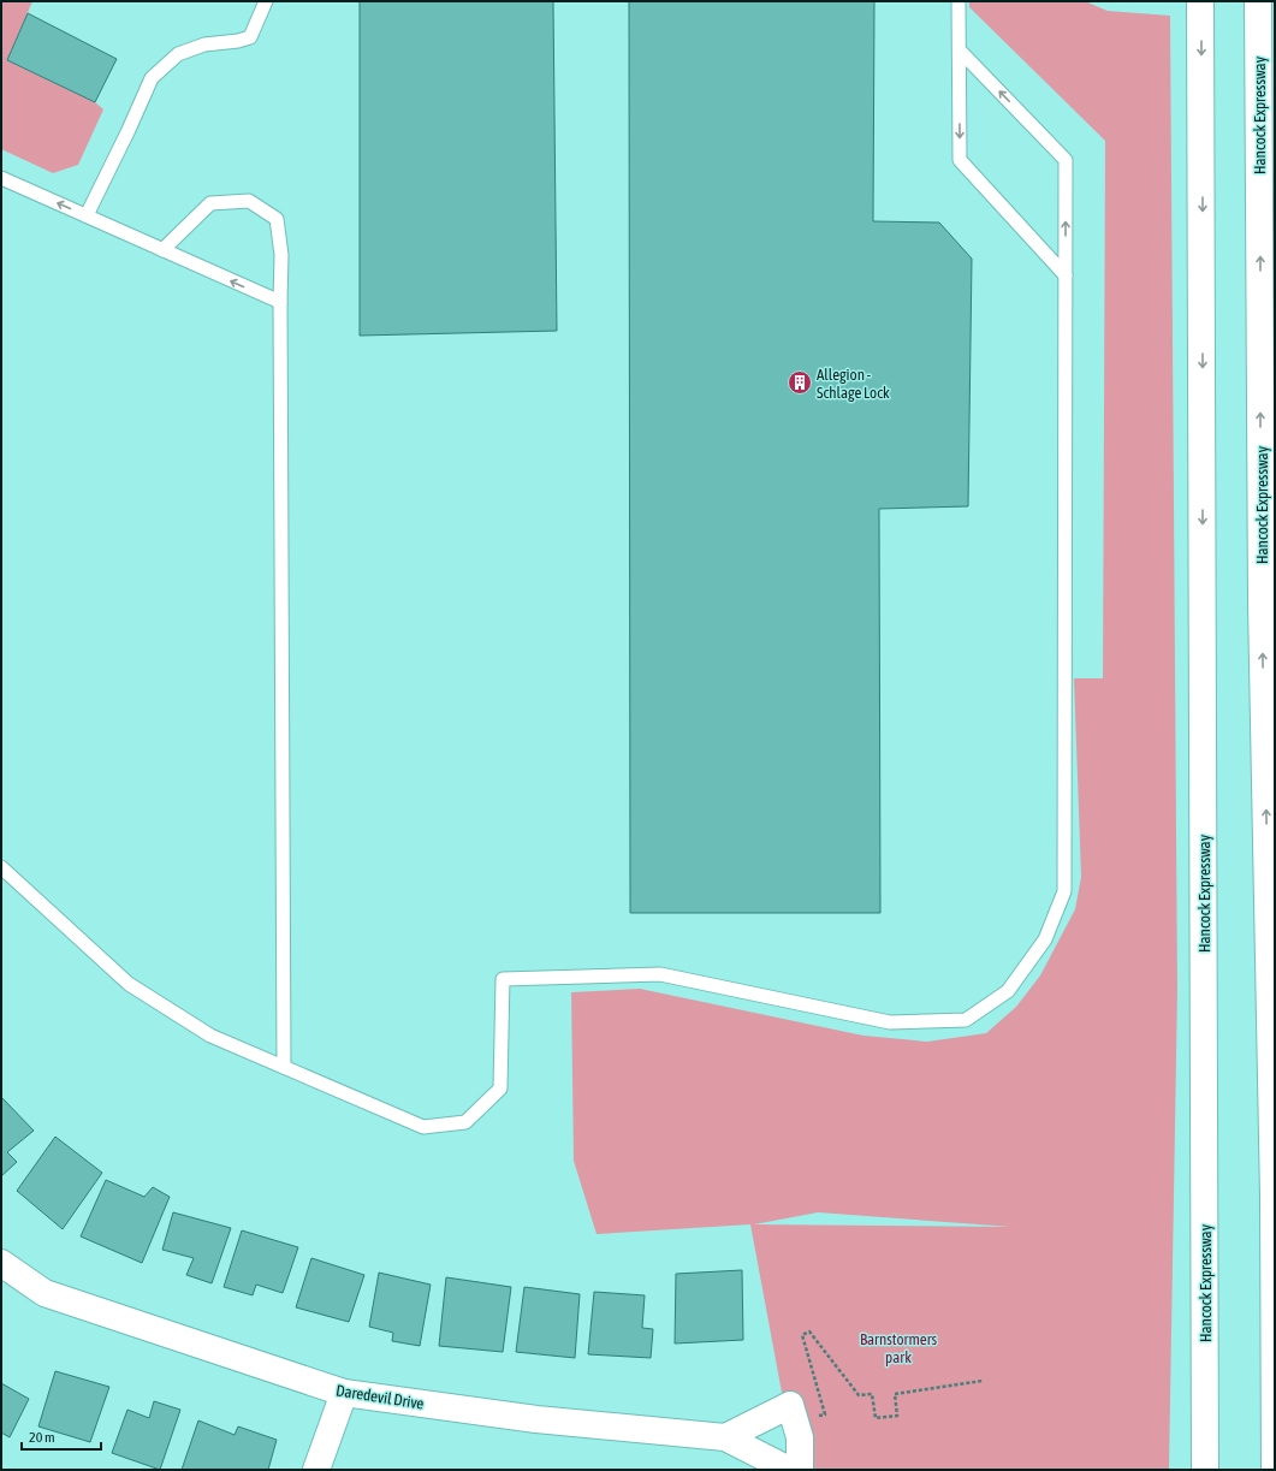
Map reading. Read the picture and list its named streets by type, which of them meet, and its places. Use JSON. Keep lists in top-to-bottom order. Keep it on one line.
{"streets":{"main road":["Hancock Expressway","Daredevil Drive"]},"parks":["Barnstormers park"],"places":{"building":["Allegion - Schlage Lock"]},"scale_bar":"20 m"}
